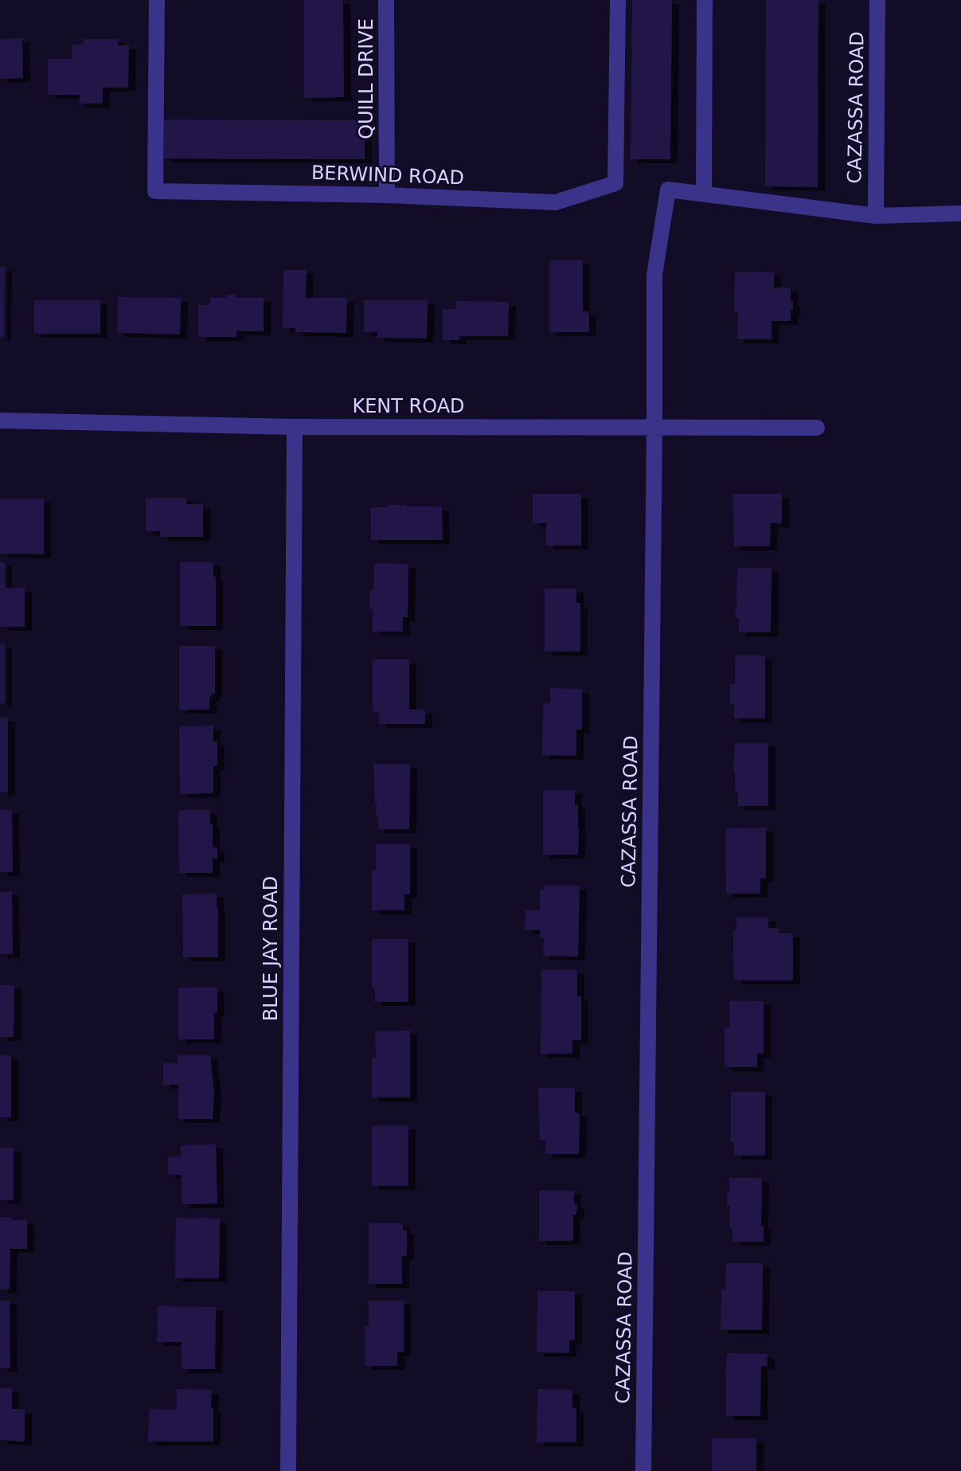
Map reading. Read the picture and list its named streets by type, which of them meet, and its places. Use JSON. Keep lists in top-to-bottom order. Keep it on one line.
{"streets":{"street":["QUILL DRIVE","CAZASSA ROAD","BERWIND ROAD","KENT ROAD","BLUE JAY ROAD"]},"crossings":[["QUILL DRIVE","BERWIND ROAD"],["CAZASSA ROAD","KENT ROAD"],["KENT ROAD","BLUE JAY ROAD"]]}
